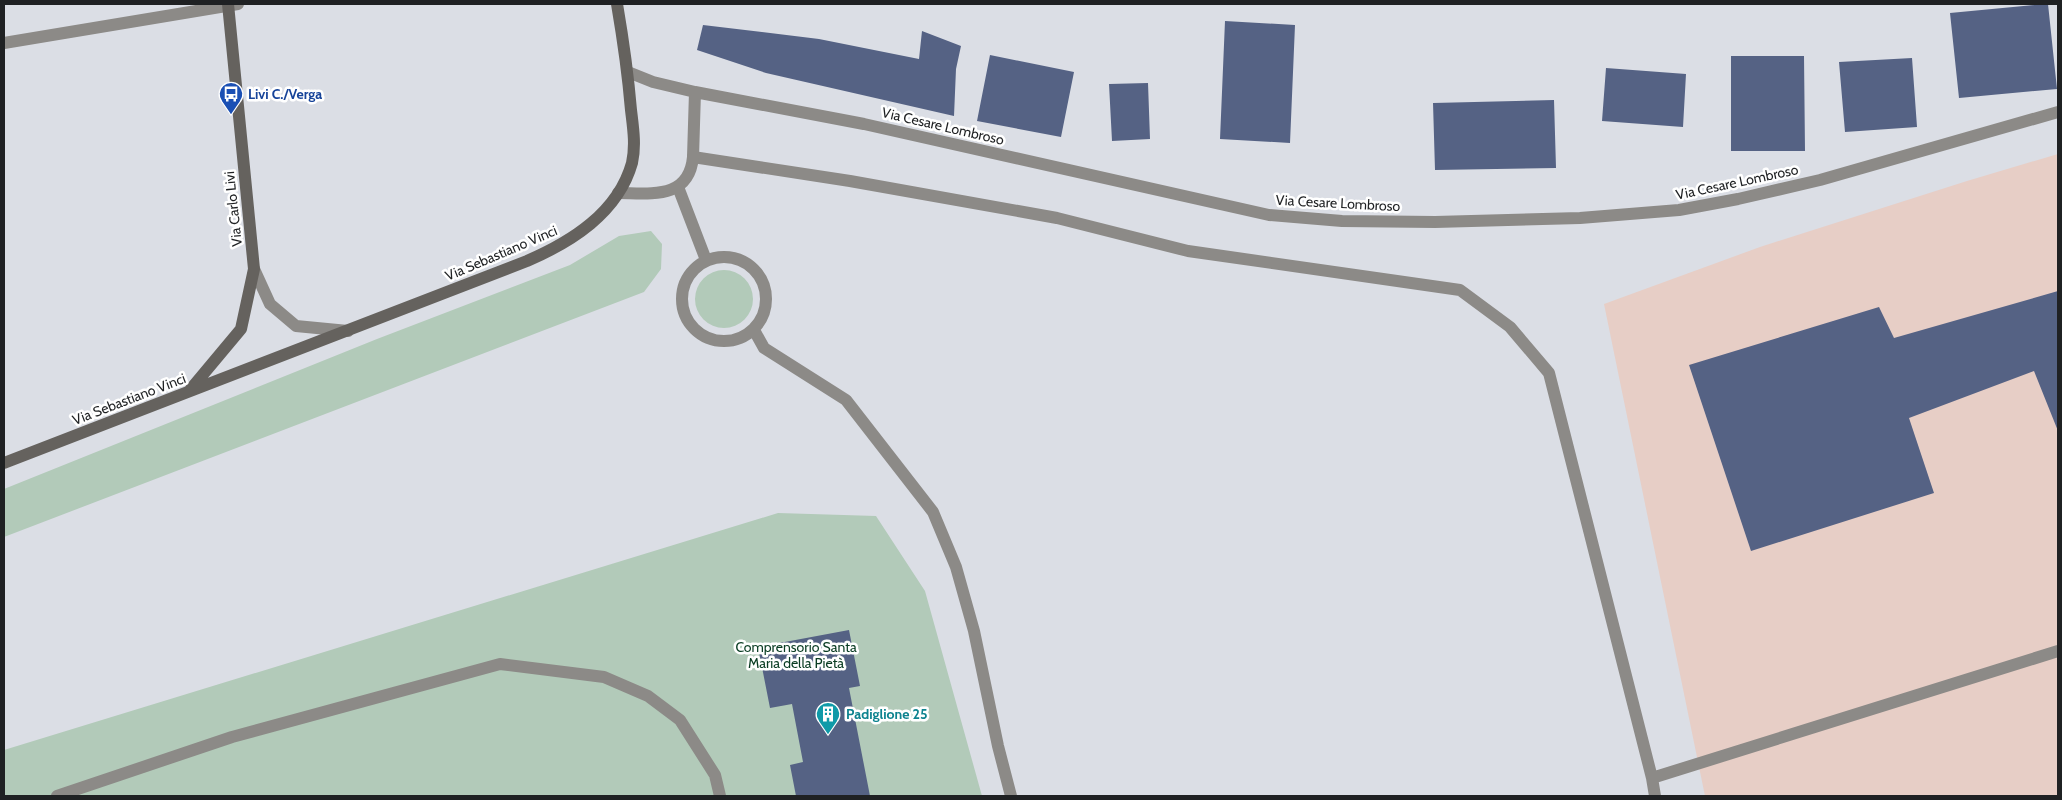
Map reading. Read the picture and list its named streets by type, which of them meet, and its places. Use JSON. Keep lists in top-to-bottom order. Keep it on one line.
{"streets":{"street":["Via Cesare Lombroso","Via Carlo Livi","Via Sebastiano Vinci"]},"crossings":[["Via Cesare Lombroso","Via Sebastiano Vinci"],["Via Carlo Livi","Via Sebastiano Vinci"]],"parks":["Comprensorio Santa Maria della Pietà"],"places":{"bus stop":["Livi C./Verga"],"building":["Padiglione 25"]}}
